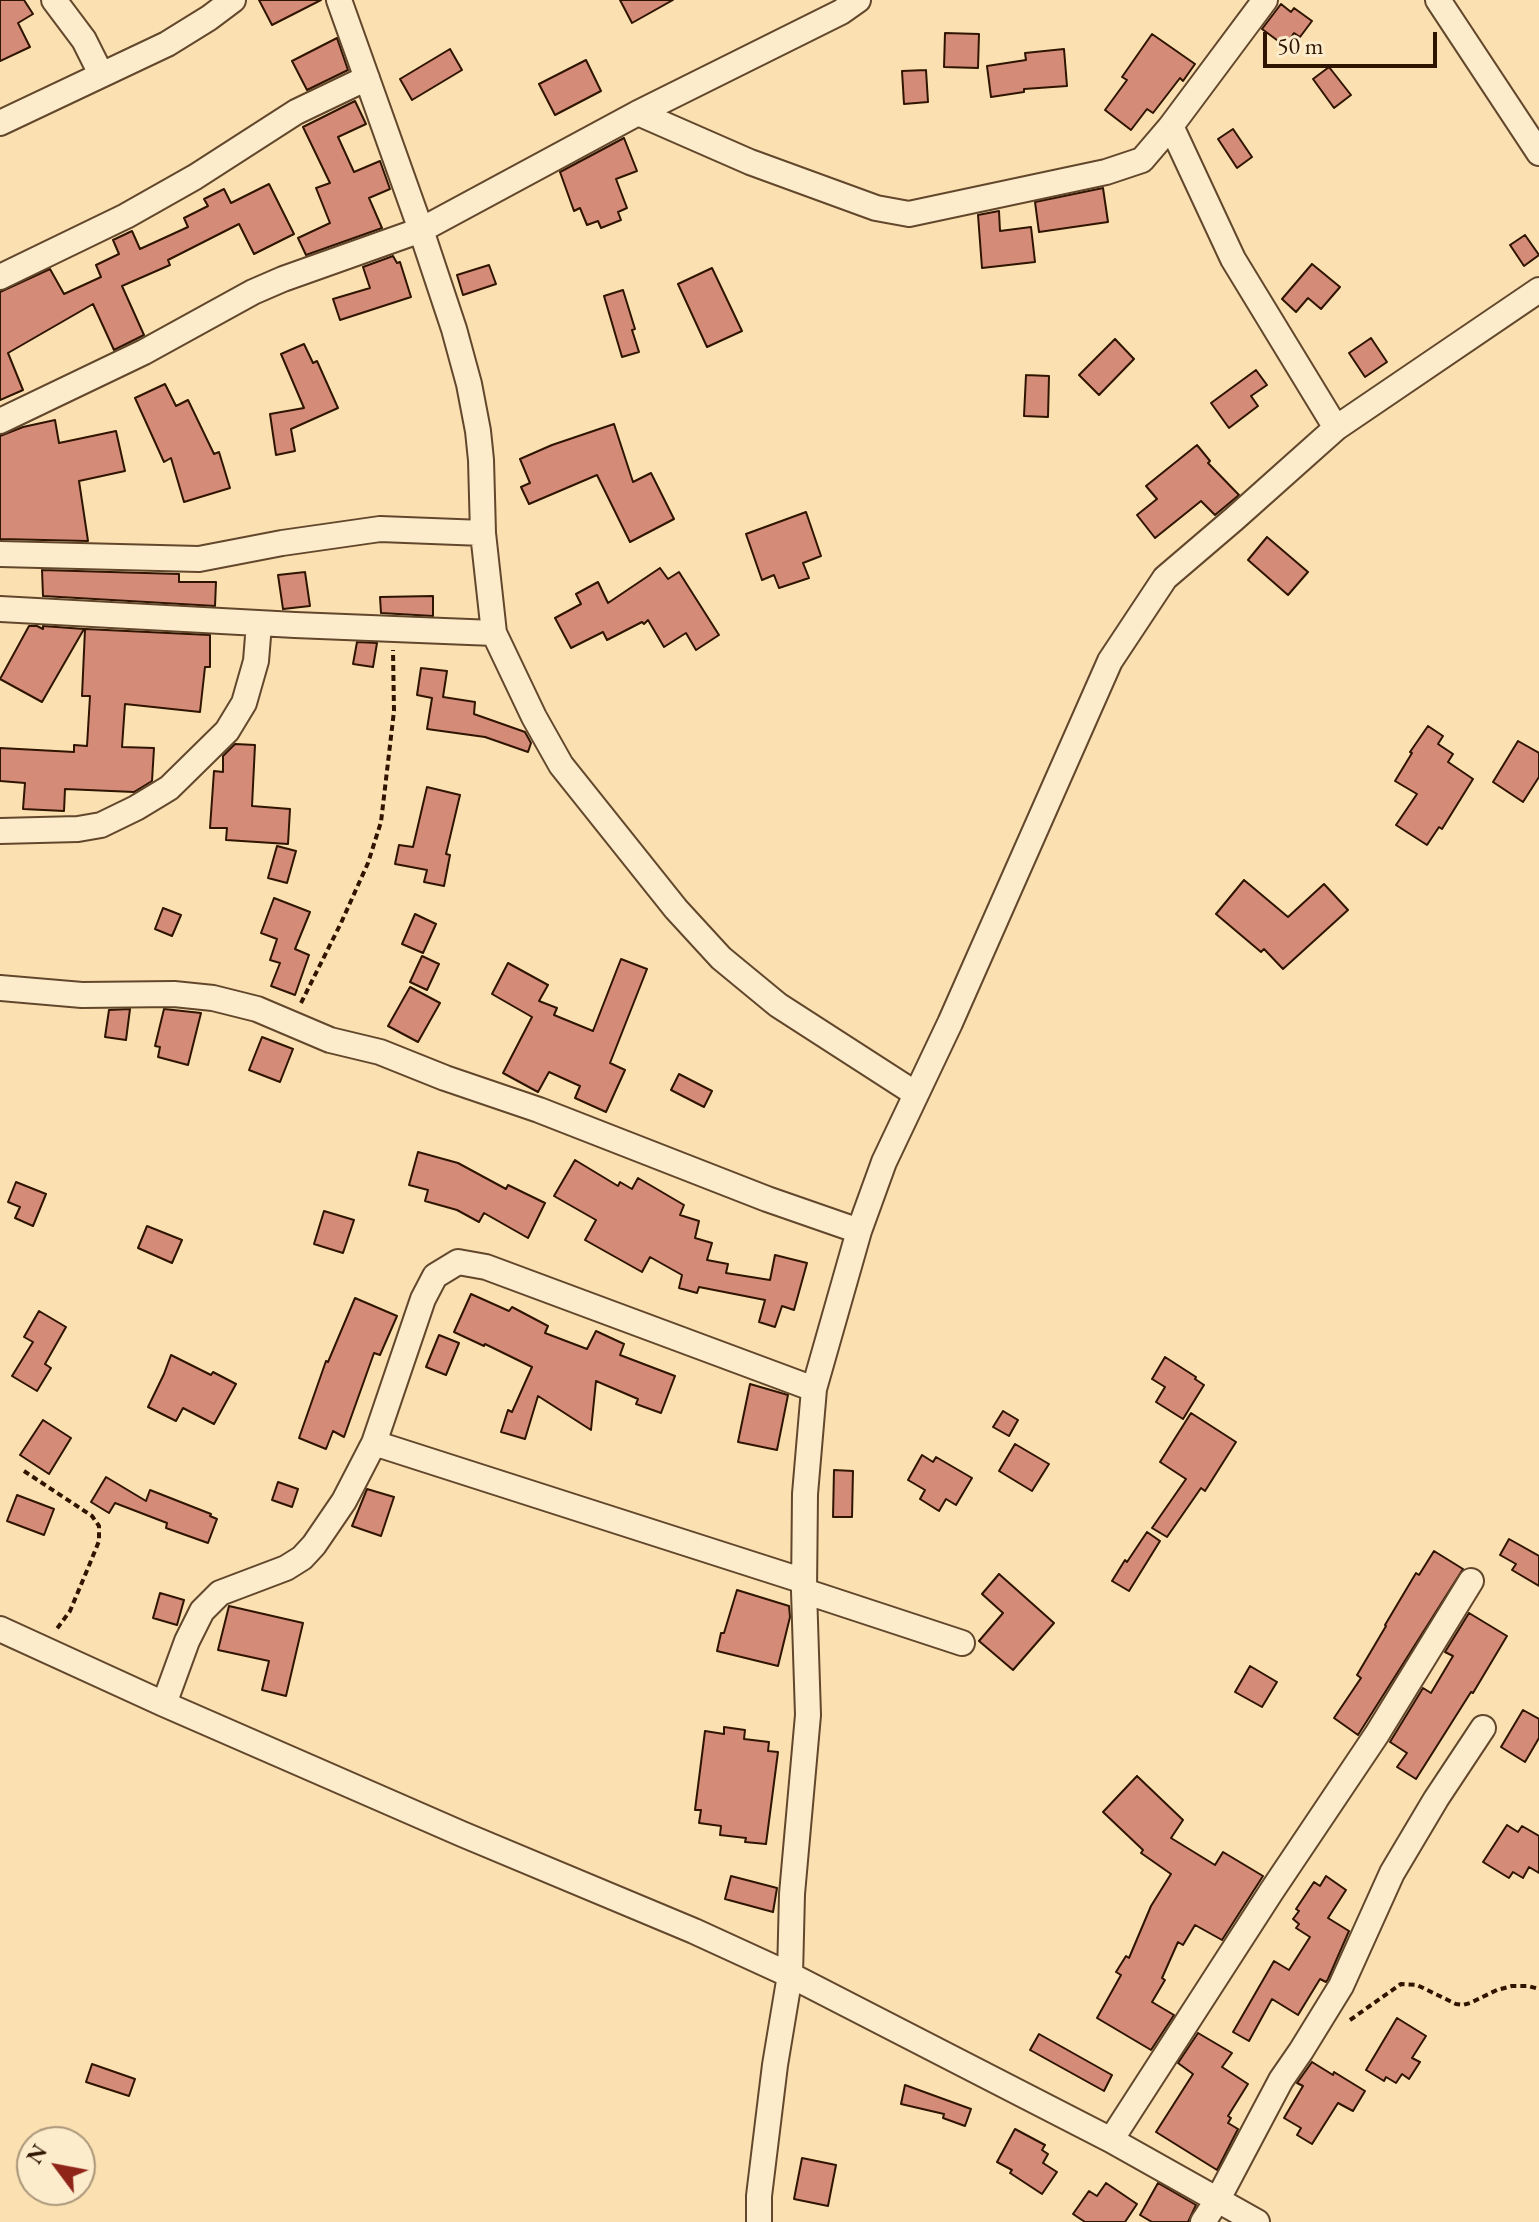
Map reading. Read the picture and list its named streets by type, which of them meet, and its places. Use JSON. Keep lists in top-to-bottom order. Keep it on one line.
{"scale_bar":"50 m","north":"top left"}
